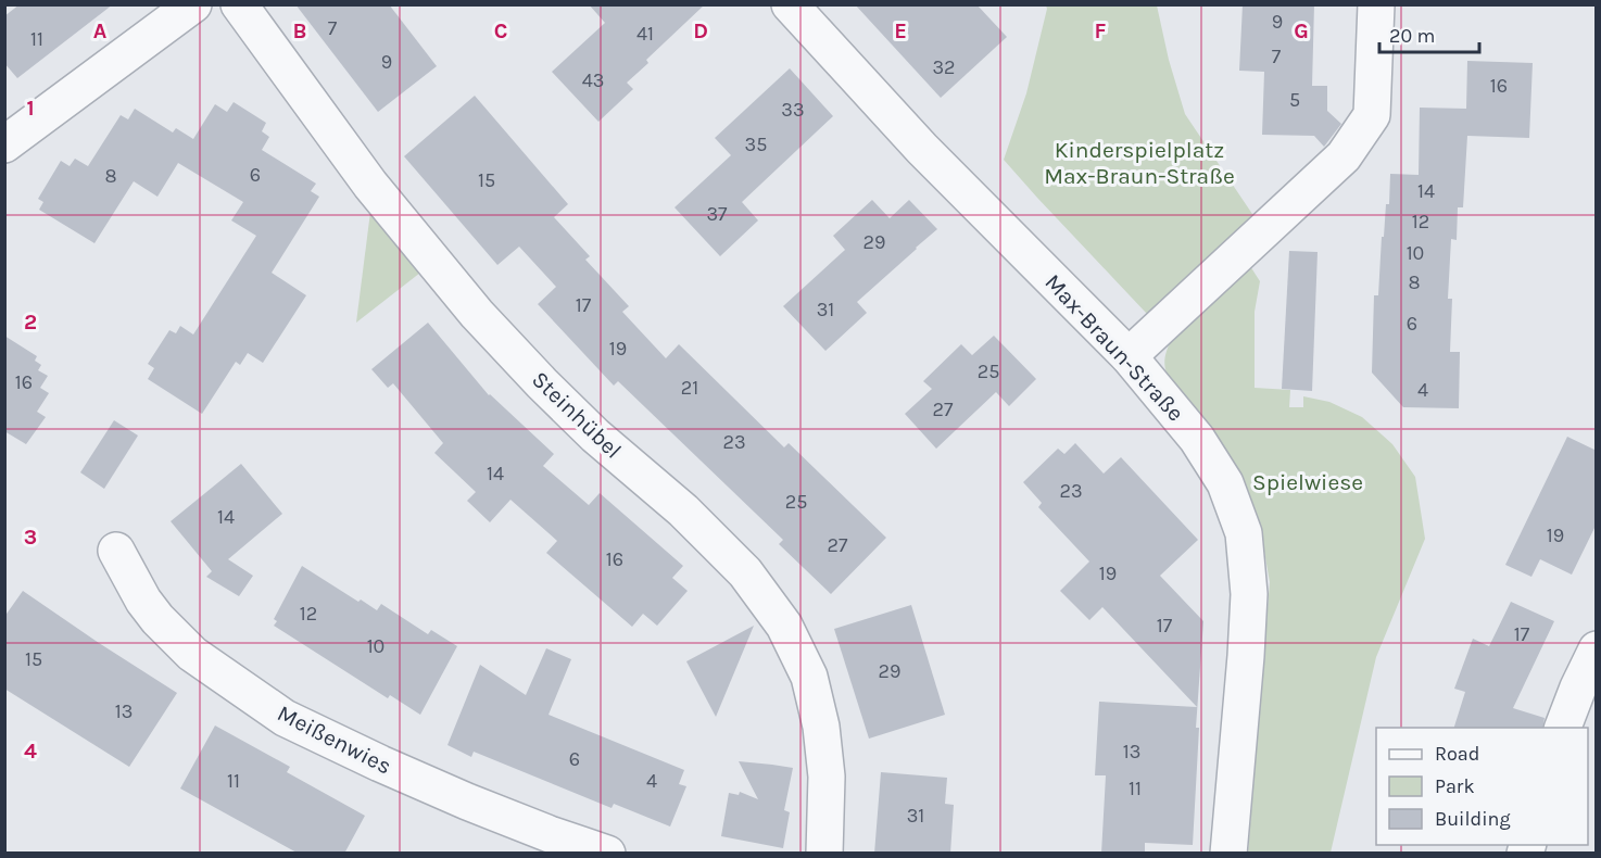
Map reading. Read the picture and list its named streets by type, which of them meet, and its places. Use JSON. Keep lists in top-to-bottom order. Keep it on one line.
{"streets":{"street":["Max-Braun-Straße","Steinhübel","Meißenwies"]},"parks":["Kinderspielplatz Max-Braun-Straße","Spielwiese"],"house_numbers":["9","7","41","11","7","9","32","43","16","5","33","35","6","8","15","14","37","12","29","10","8","17","31","6","19","25","16","21","4","27","23","14","23","25","14","19","27","16","19","12","17","17","10","15","29","13","13","6","11","4","11","31"],"legend":["Road","Park","Building"],"scale_bar":"20 m","grid":{"columns":["A","B","C","D","E","F","G"],"rows":["1","2","3","4"]}}
